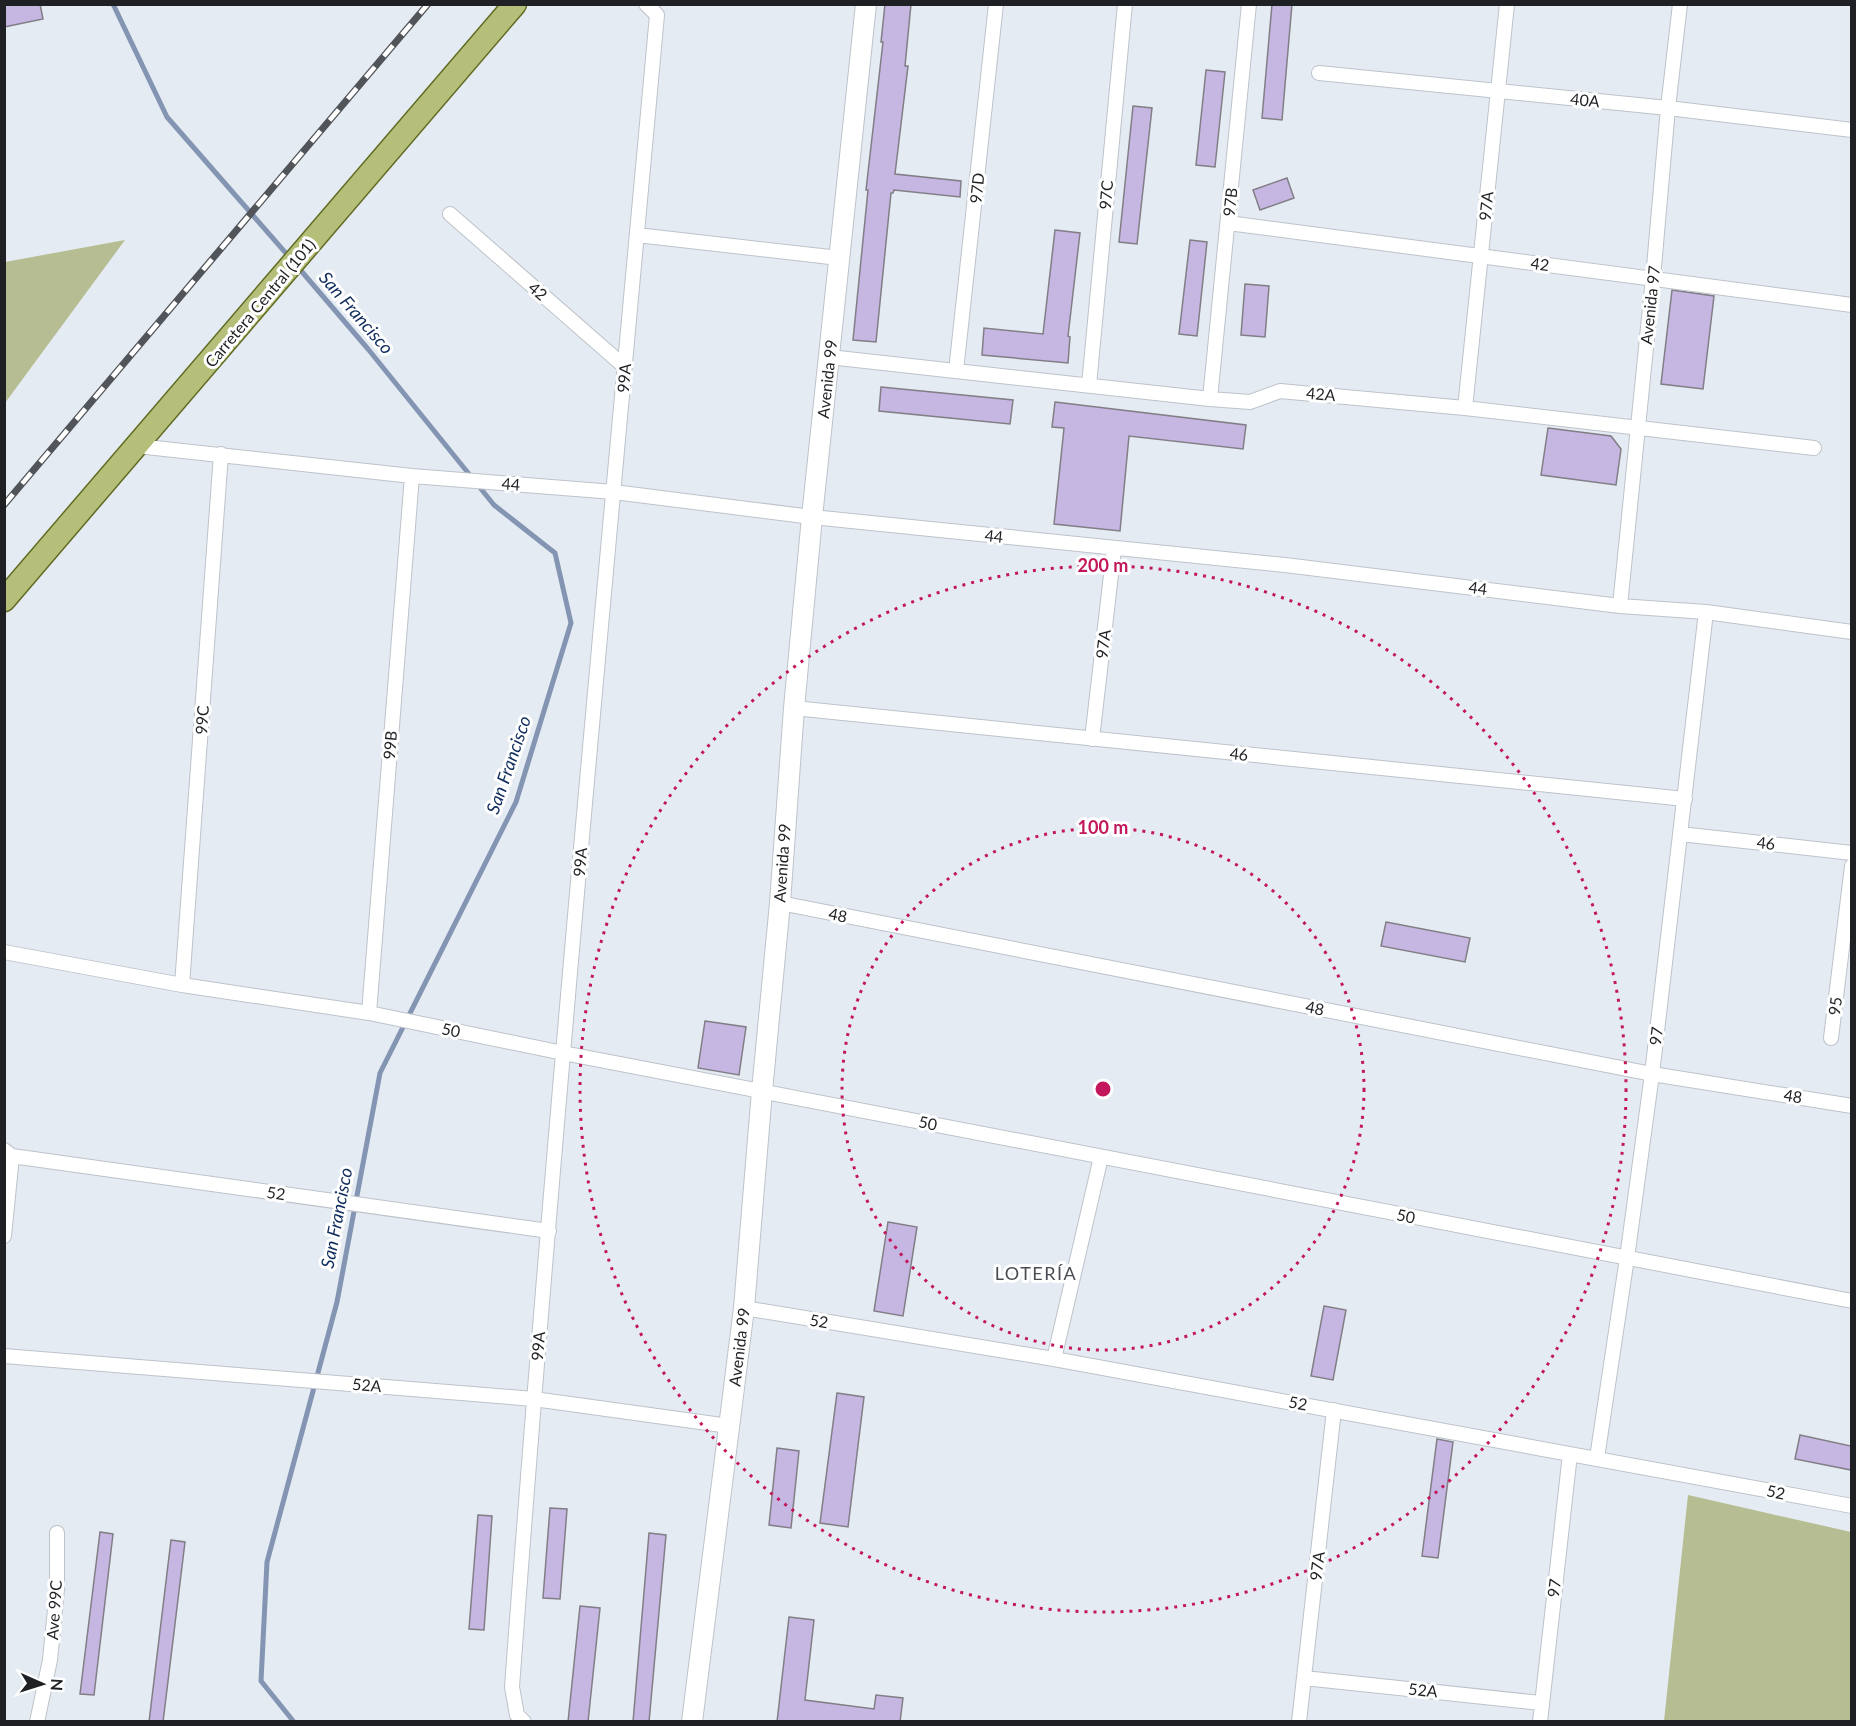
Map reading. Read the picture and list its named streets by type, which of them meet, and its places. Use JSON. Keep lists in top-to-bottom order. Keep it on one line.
{"streets":{"main road":["Carretera Central (101)"],"street":["40A","97D","97C","97B","97A","42","Avenida 97","99A","Avenida 99","42A","44","99C","99B","46","48","95","50","97","52","52A","Ave 99C"]},"crossings":[["40A","97A"],["40A","Avenida 97"],["97D","42A"],["97C","42A"],["97B","42"],["97B","42A"],["97A","42"],["97A","42A"],["97A","44"],["97A","46"],["97A","52"],["97A","52A"],["42","Avenida 97"],["42","99A"],["Carretera Central (101)","44"],["Avenida 97","42A"],["Avenida 97","44"],["99A","44"],["99A","50"],["99A","52"],["99A","52A"],["Avenida 99","42A"],["Avenida 99","44"],["Avenida 99","46"],["Avenida 99","48"],["Avenida 99","50"],["Avenida 99","52"],["Avenida 99","52A"],["44","99C"],["44","99B"],["44","97"],["99C","50"],["99B","50"],["46","97"],["48","97"],["50","97"],["97","52"],["97","52A"]],"districts":["LOTERÍA"],"water":["San Francisco"],"north":"right","rings":["200 m","100 m"]}
